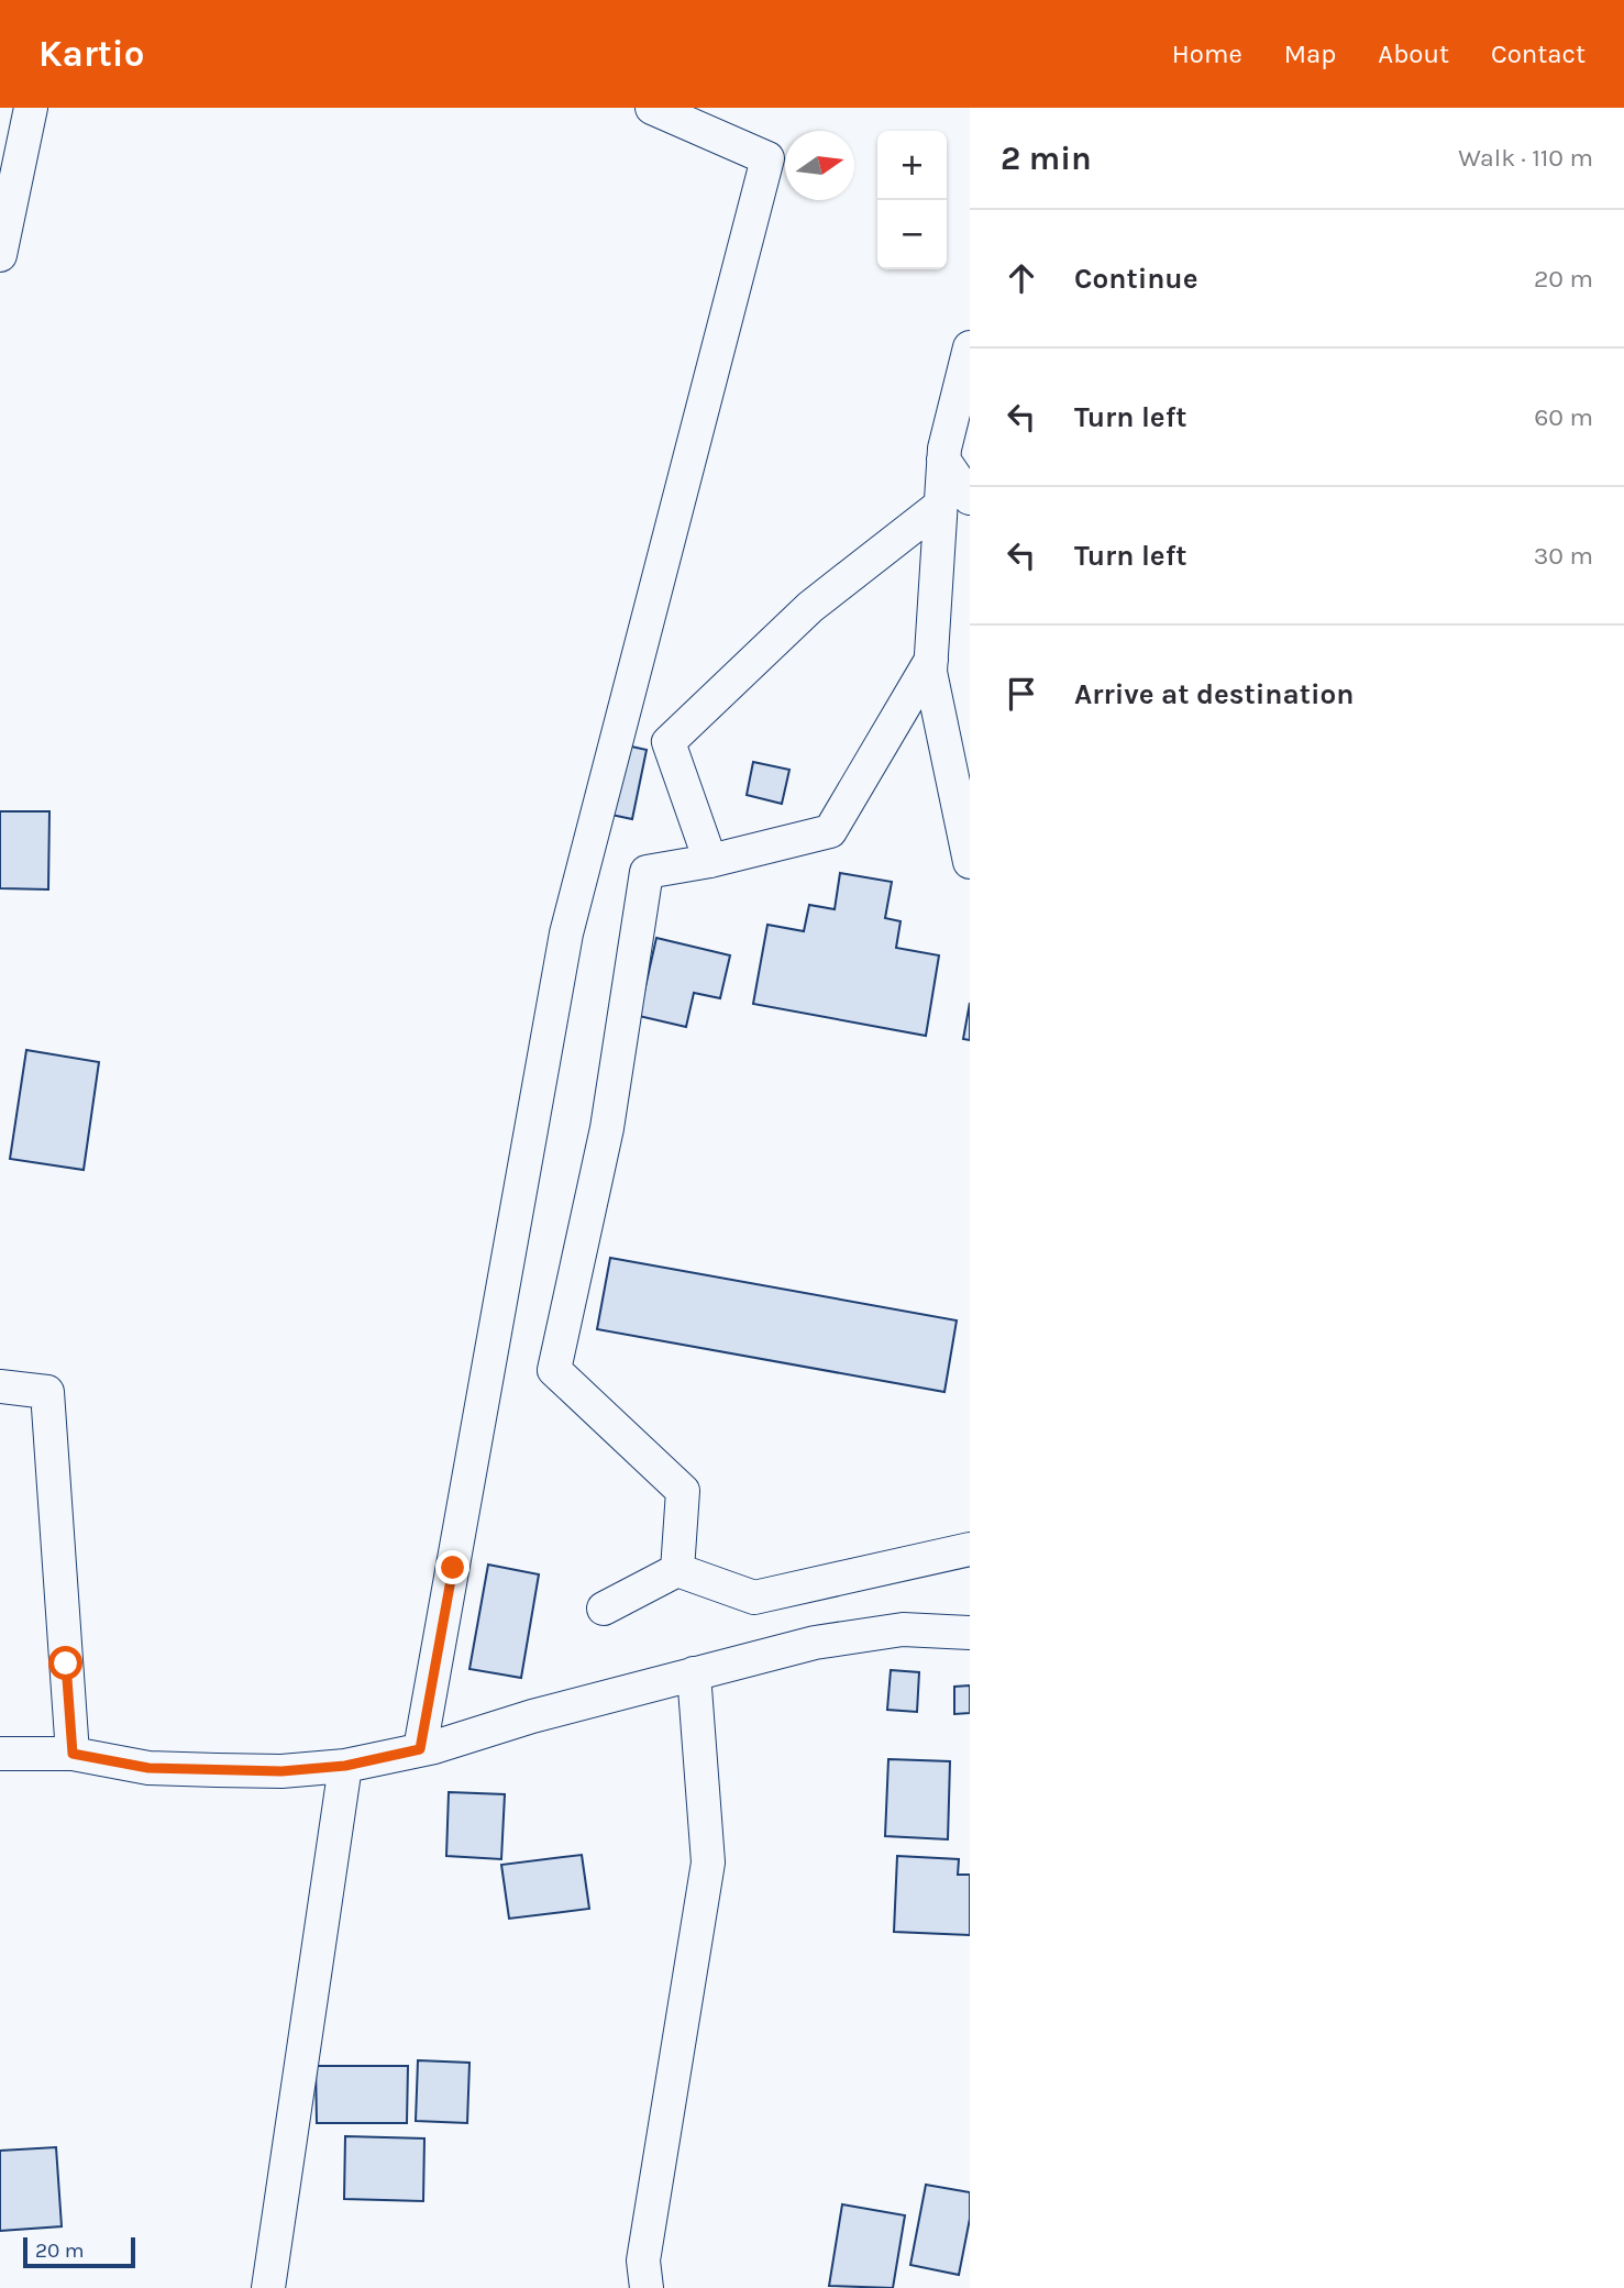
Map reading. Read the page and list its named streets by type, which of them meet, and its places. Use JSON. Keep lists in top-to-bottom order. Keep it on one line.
{"scale_bar":"20 m","north":"right","page":{"header":"Kartio","nav":["Home","Map","About","Contact"],"heading":["2 min","Walk · 110 m"],"map_buttons":["+","−"],"list":[["Continue","20 m"],["Turn left","60 m"],["Turn left","30 m"],"Arrive at destination"],"scale":"20 m"}}
